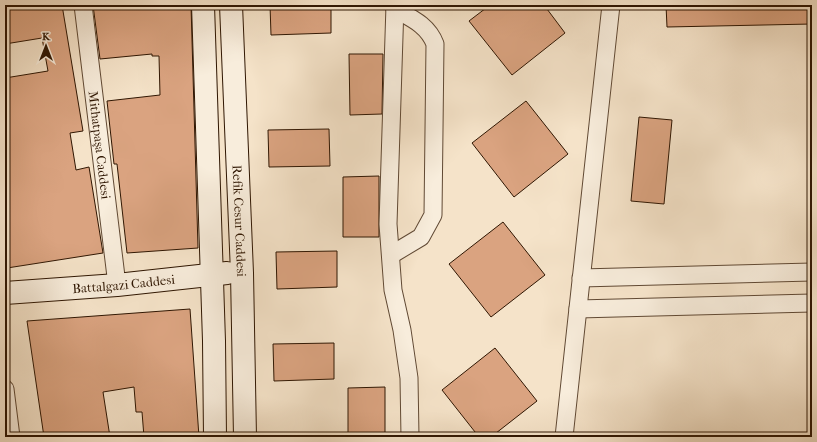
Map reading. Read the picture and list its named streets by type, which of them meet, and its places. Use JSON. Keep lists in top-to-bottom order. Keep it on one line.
{"streets":{"street":["Mithatpaşa Caddesi","Refik Cesur Caddesi","Battalgazi Caddesi"]},"crossings":[["Mithatpaşa Caddesi","Battalgazi Caddesi"],["Refik Cesur Caddesi","Battalgazi Caddesi"]],"north":"top"}
